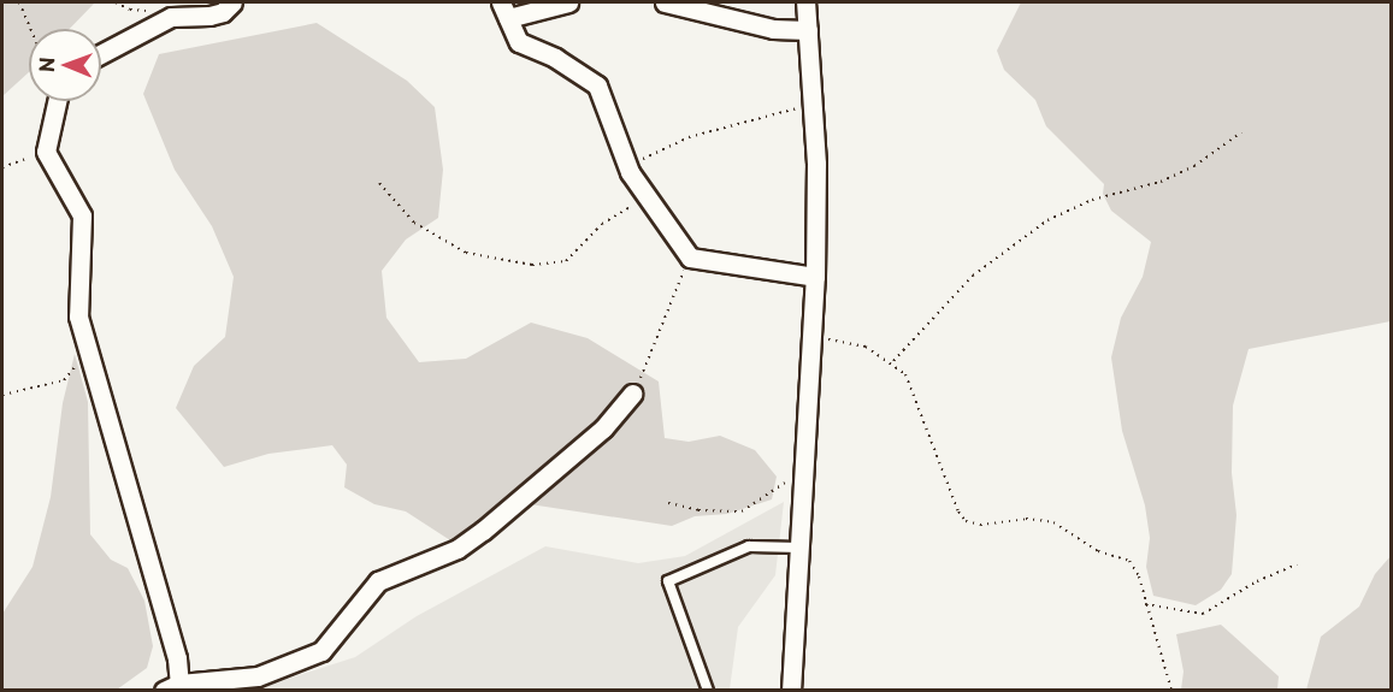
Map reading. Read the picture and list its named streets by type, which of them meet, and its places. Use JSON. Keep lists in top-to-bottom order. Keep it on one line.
{"north":"left"}
